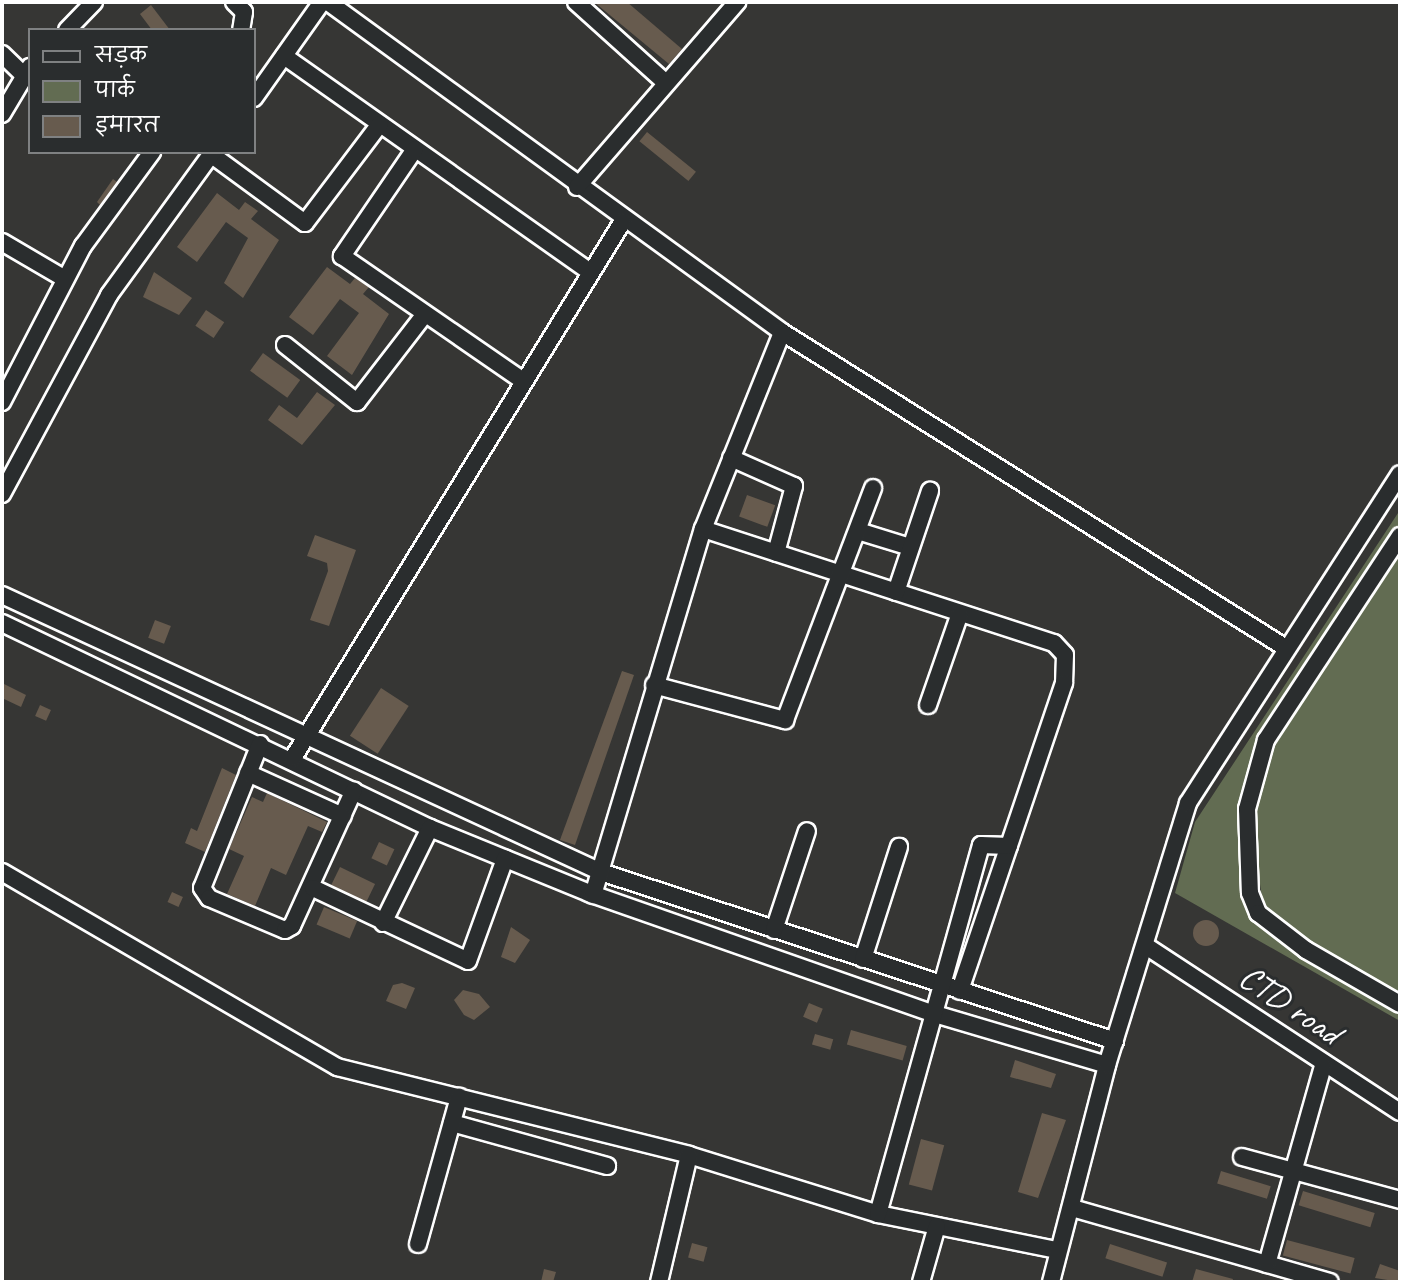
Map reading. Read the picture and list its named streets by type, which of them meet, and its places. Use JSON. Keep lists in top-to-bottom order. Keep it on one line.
{"streets":{"street":["CTD road"]},"legend":["सड़क","पार्क","इमारत"]}
